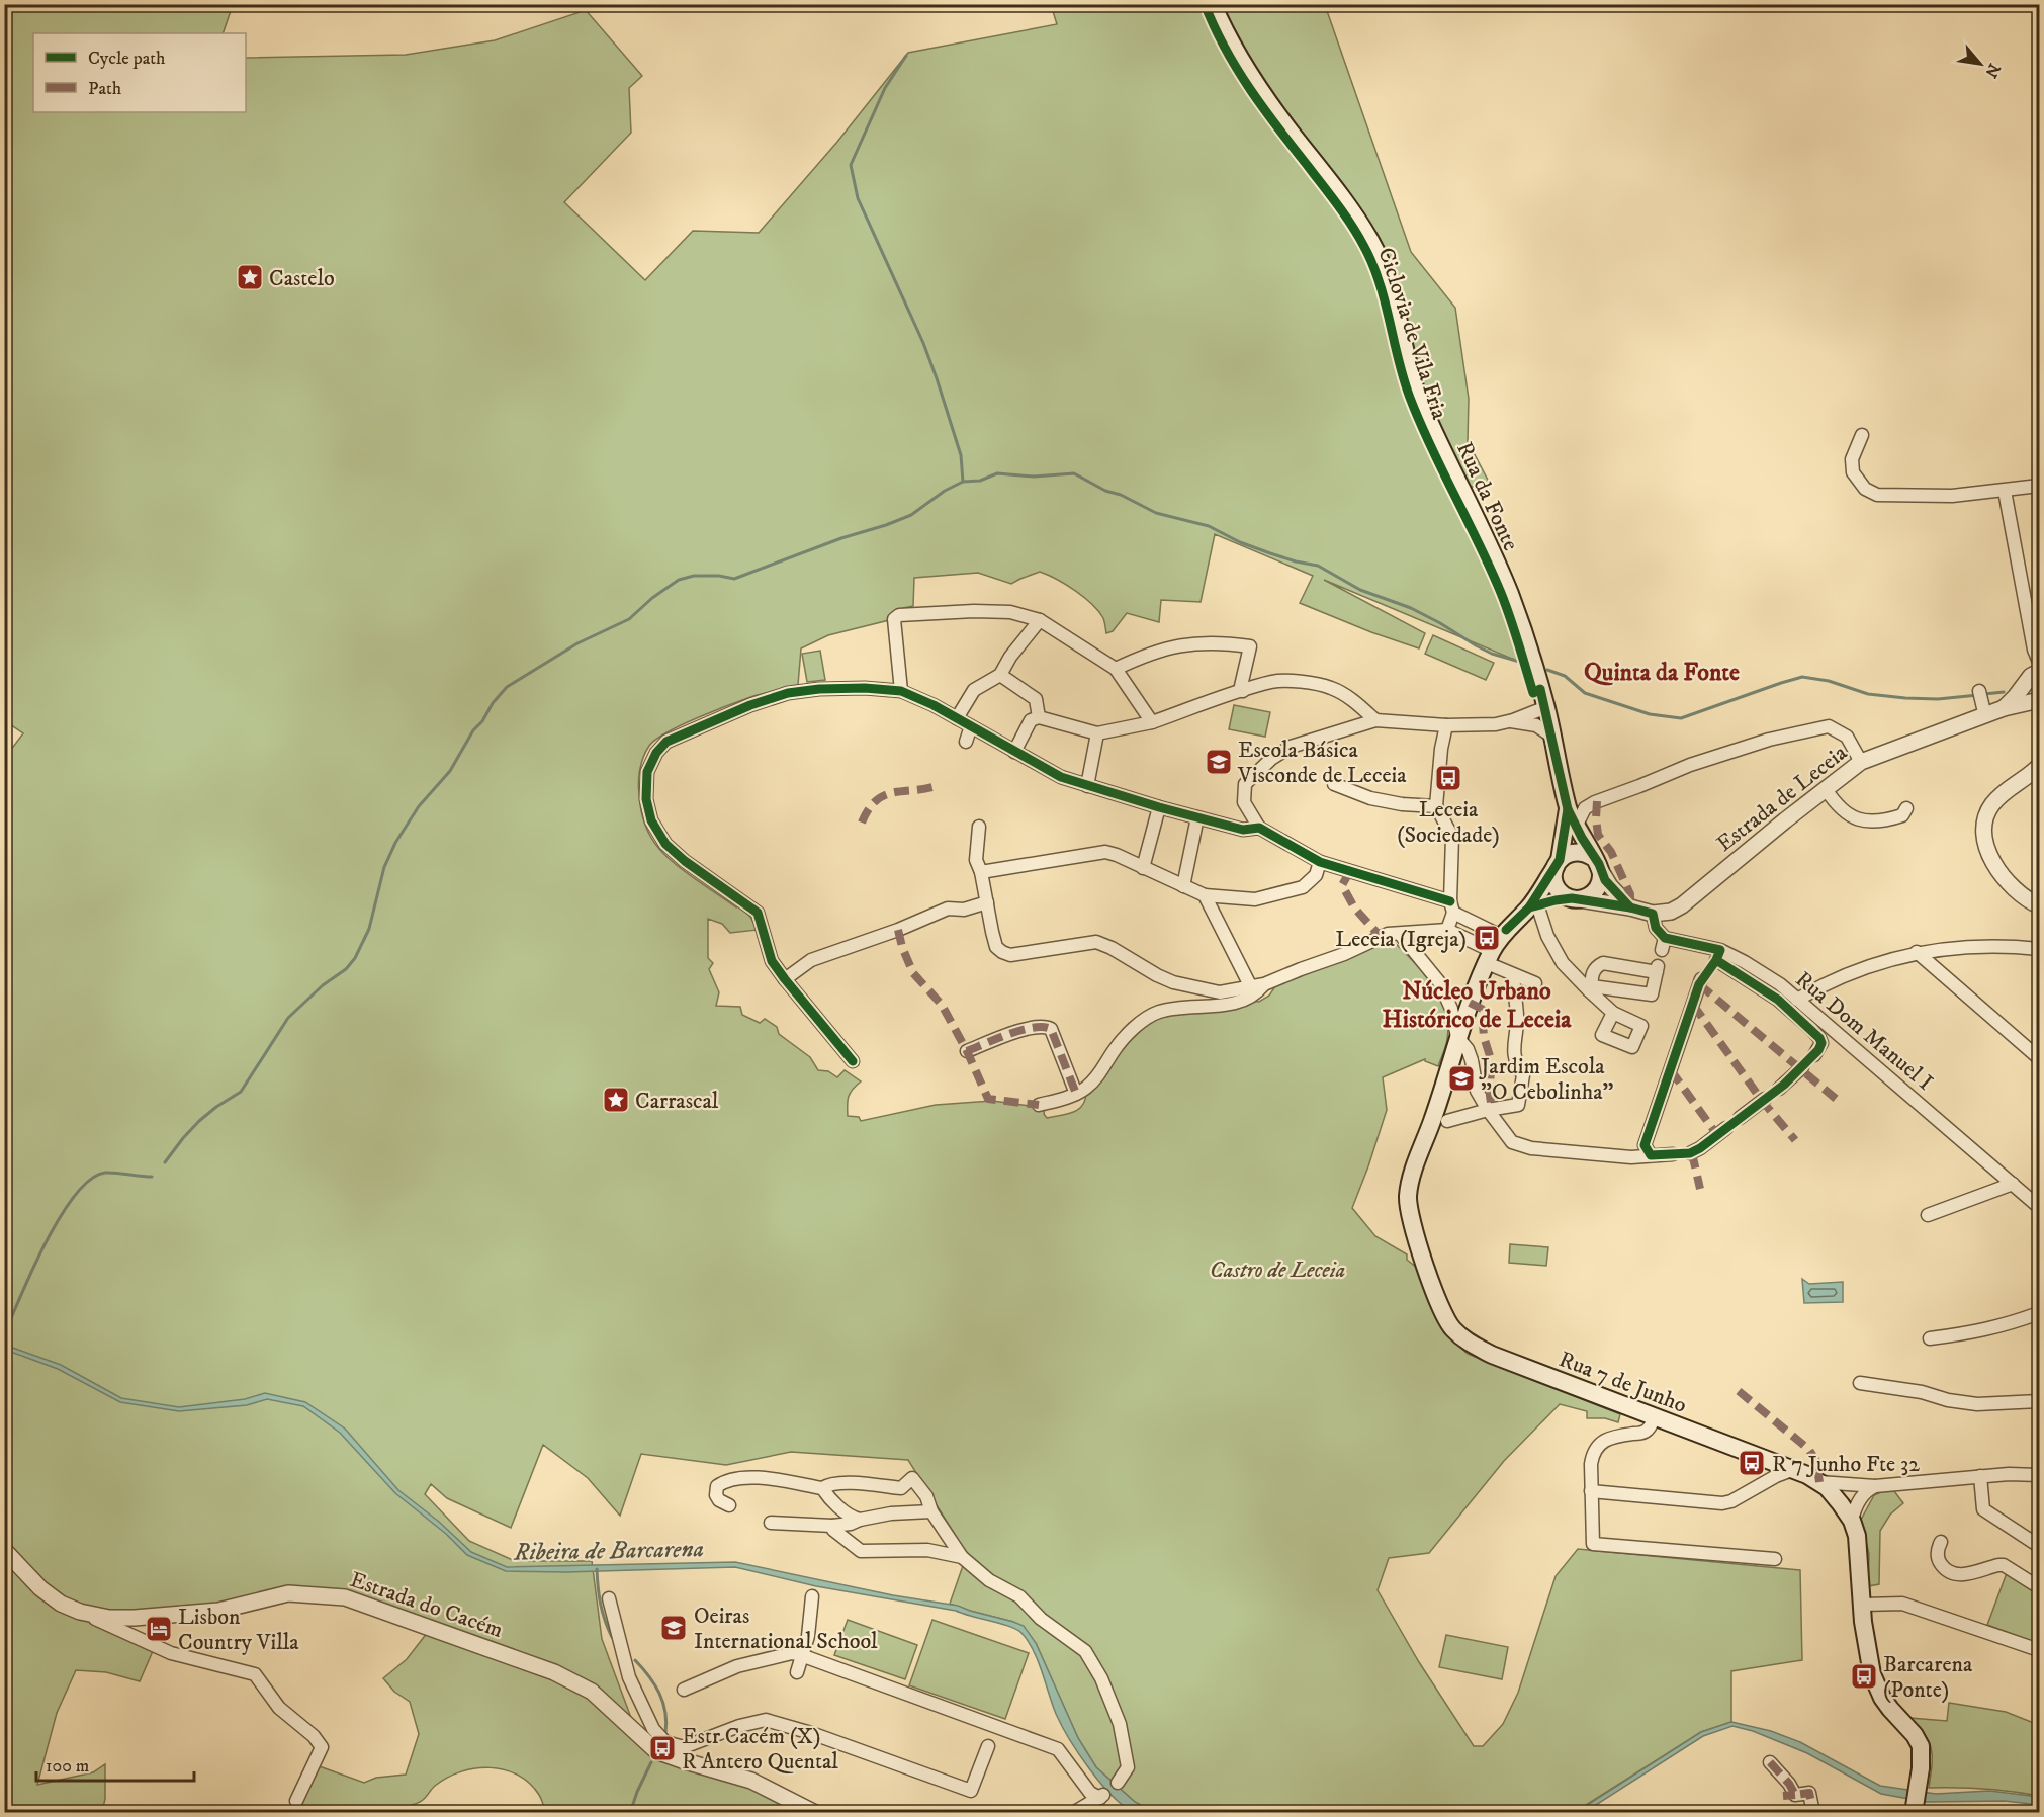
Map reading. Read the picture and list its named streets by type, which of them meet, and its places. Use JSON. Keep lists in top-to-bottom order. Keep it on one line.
{"streets":{"main road":["Rua da Fonte","Rua 7 de Junho"],"street":["Estrada de Leceia","Rua Dom Manuel I","Estrada do Cacém"],"cycle path":["Ciclovia de Vila Fria"]},"crossings":[["Estrada de Leceia","Rua Dom Manuel I"]],"districts":["Quinta da Fonte","Núcleo Urbano Histórico de Leceia"],"water":["Ribeira de Barcarena"],"parks":["Castro de Leceia"],"places":{"place":["Castelo","Carrascal"],"school or university":["Escola Básica Visconde de Leceia","Jardim Escola \"O Cebolinha\"","Oeiras International School"],"bus stop":["Leceia (Sociedade)","Leceia (Igreja)","R 7 Junho Fte 32","Barcarena (Ponte)","Estr Cacém (X) R Antero Quental"],"hotel":["Lisbon Country Villa"]},"legend":["Cycle path","Path"],"scale_bar":"100 m","north":"bottom right"}
